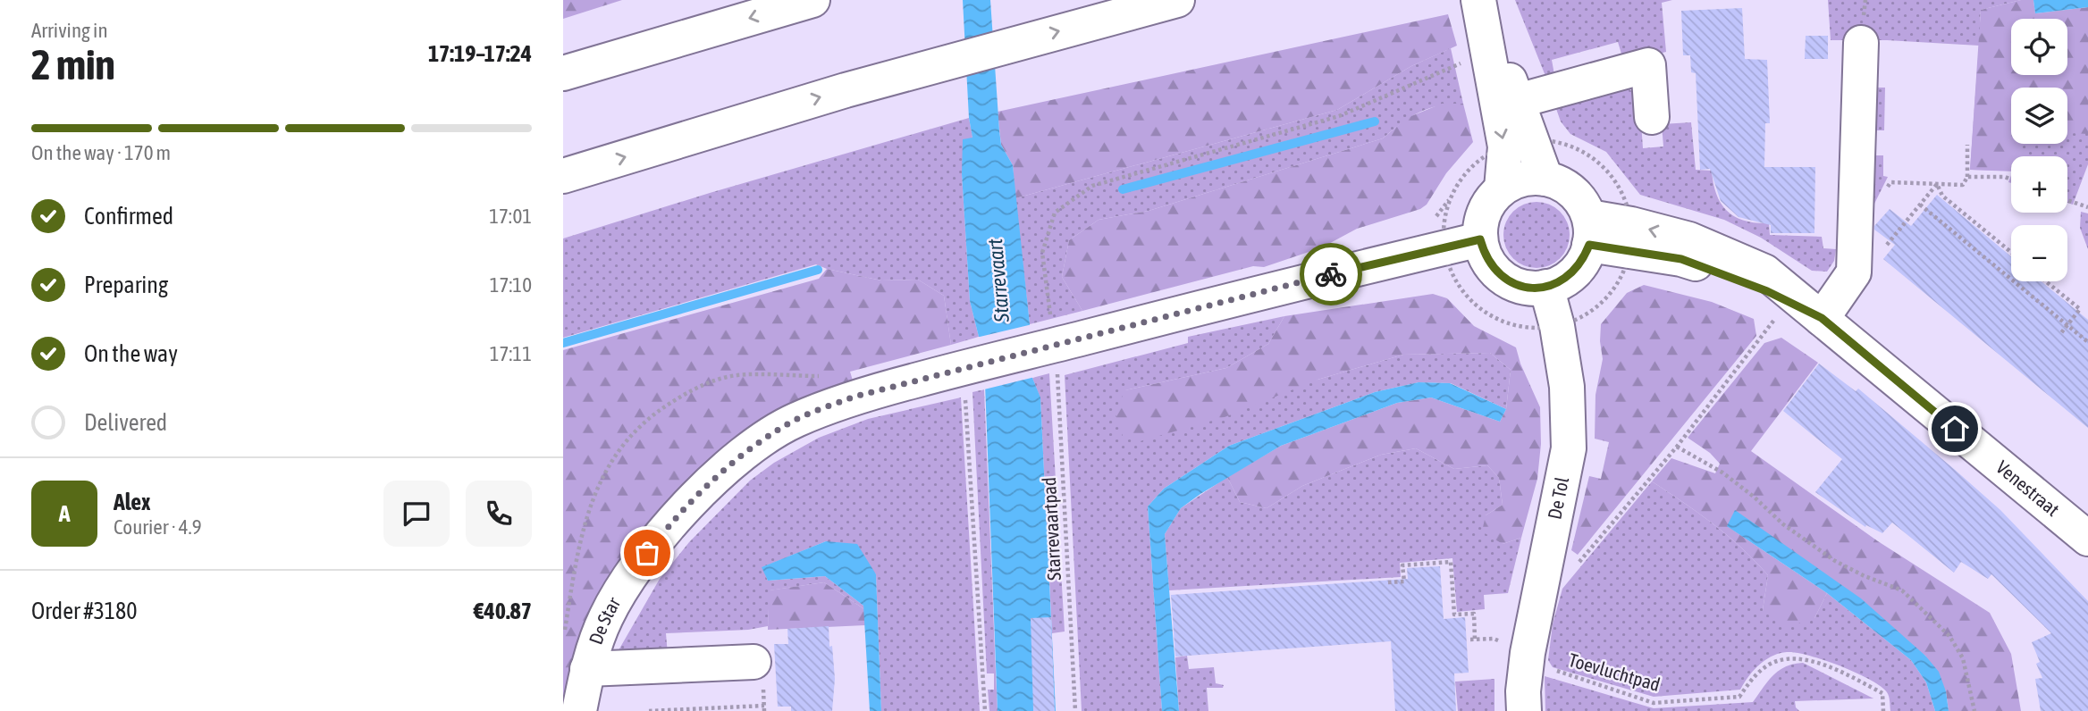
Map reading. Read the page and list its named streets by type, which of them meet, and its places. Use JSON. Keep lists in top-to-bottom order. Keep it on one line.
{"streets":{"main road":["Venestraat","De Tol","De Star"],"path":["Starrevaartpad","Toevluchtpad"]},"crossings":[["Venestraat","De Tol"],["Venestraat","De Star"],["De Tol","De Star"],["De Tol","Toevluchtpad"],["Starrevaartpad","De Star"]],"water":["Starrevaart"],"page":{"heading":["2 min","Arriving in","17:19–17:24"],"panel":["Alex","Courier · 4.9","Order #3180","€40.87"],"map_buttons":["+","−"],"bar":"On the way · 170 m","list":[["Confirmed","17:01"],["Preparing","17:10"],["On the way","17:11"],"Delivered"],"round":"A"}}
